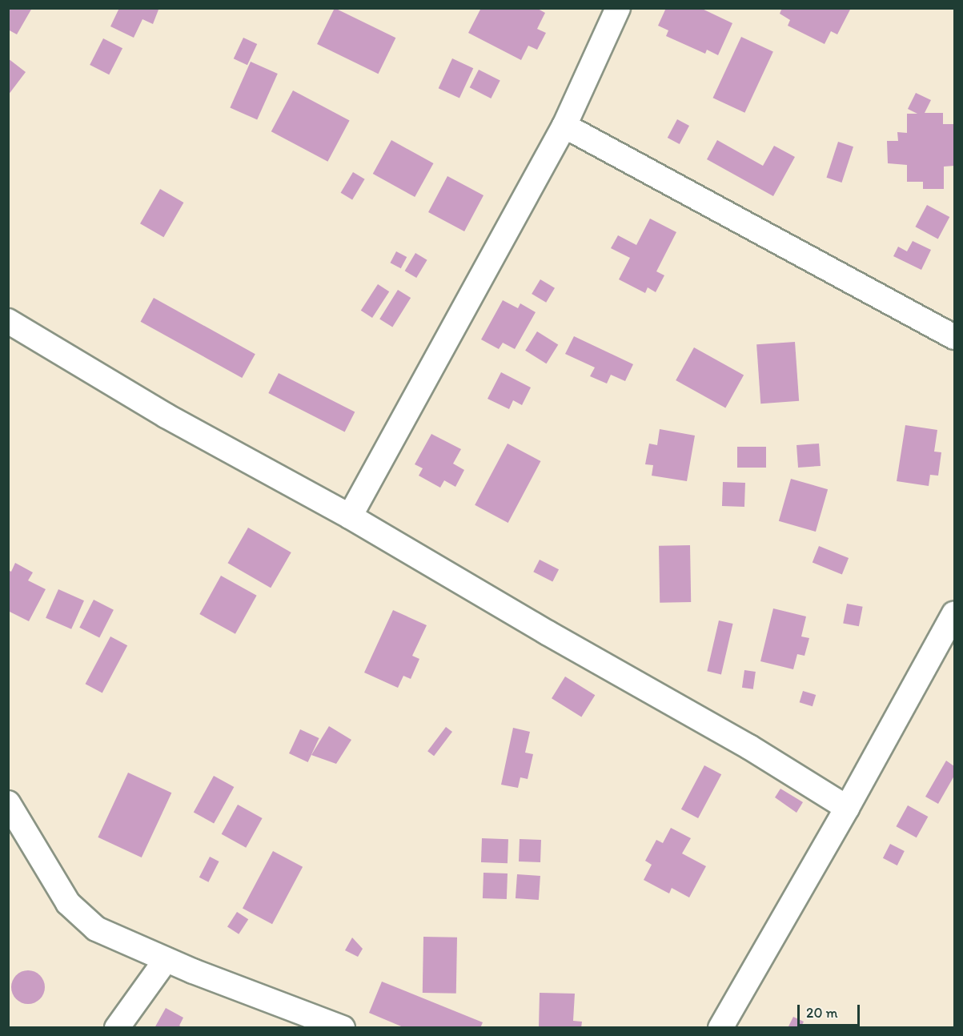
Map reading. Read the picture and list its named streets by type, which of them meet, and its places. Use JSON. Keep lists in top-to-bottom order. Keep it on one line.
{"scale_bar":"20 m"}
